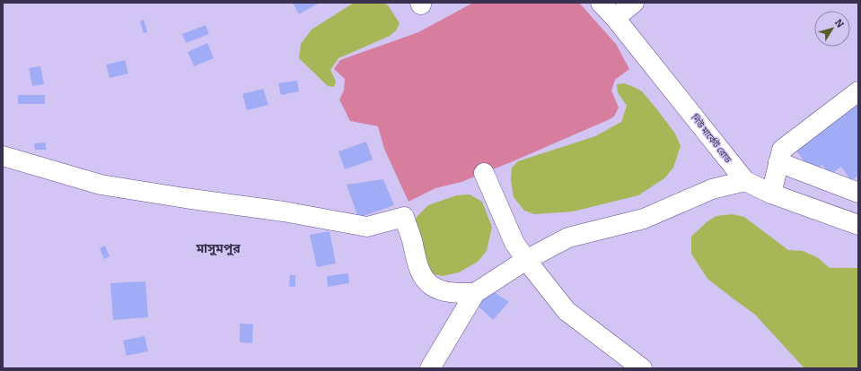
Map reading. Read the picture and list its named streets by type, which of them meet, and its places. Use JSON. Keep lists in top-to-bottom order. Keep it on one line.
{"streets":{"street":["নিউ মার্কেট রোড"]},"districts":["মাসুমপুর"],"north":"top right"}
